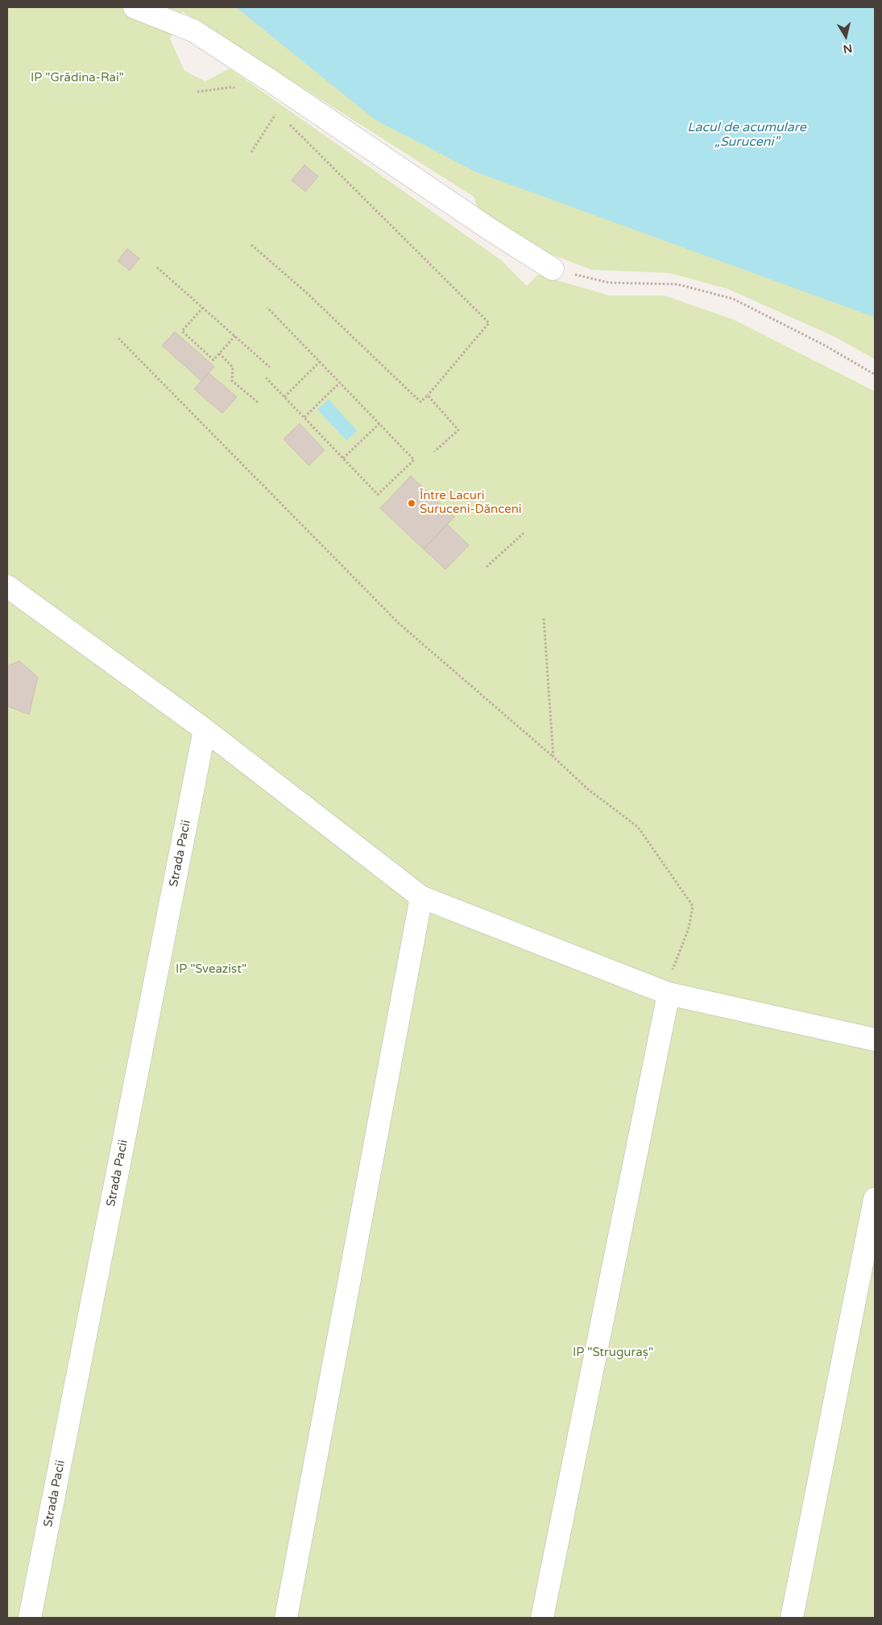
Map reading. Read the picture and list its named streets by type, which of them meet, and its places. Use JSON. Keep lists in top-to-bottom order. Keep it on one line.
{"streets":{"street":["Strada Pacii"]},"water":["Lacul de acumulare „Suruceni”"],"parks":["IP \"Grădina-Rai\"","IP \"Sveazist\"","IP \"Struguraș\""],"places":["Între Lacuri Suruceni-Dănceni"],"north":"bottom"}
